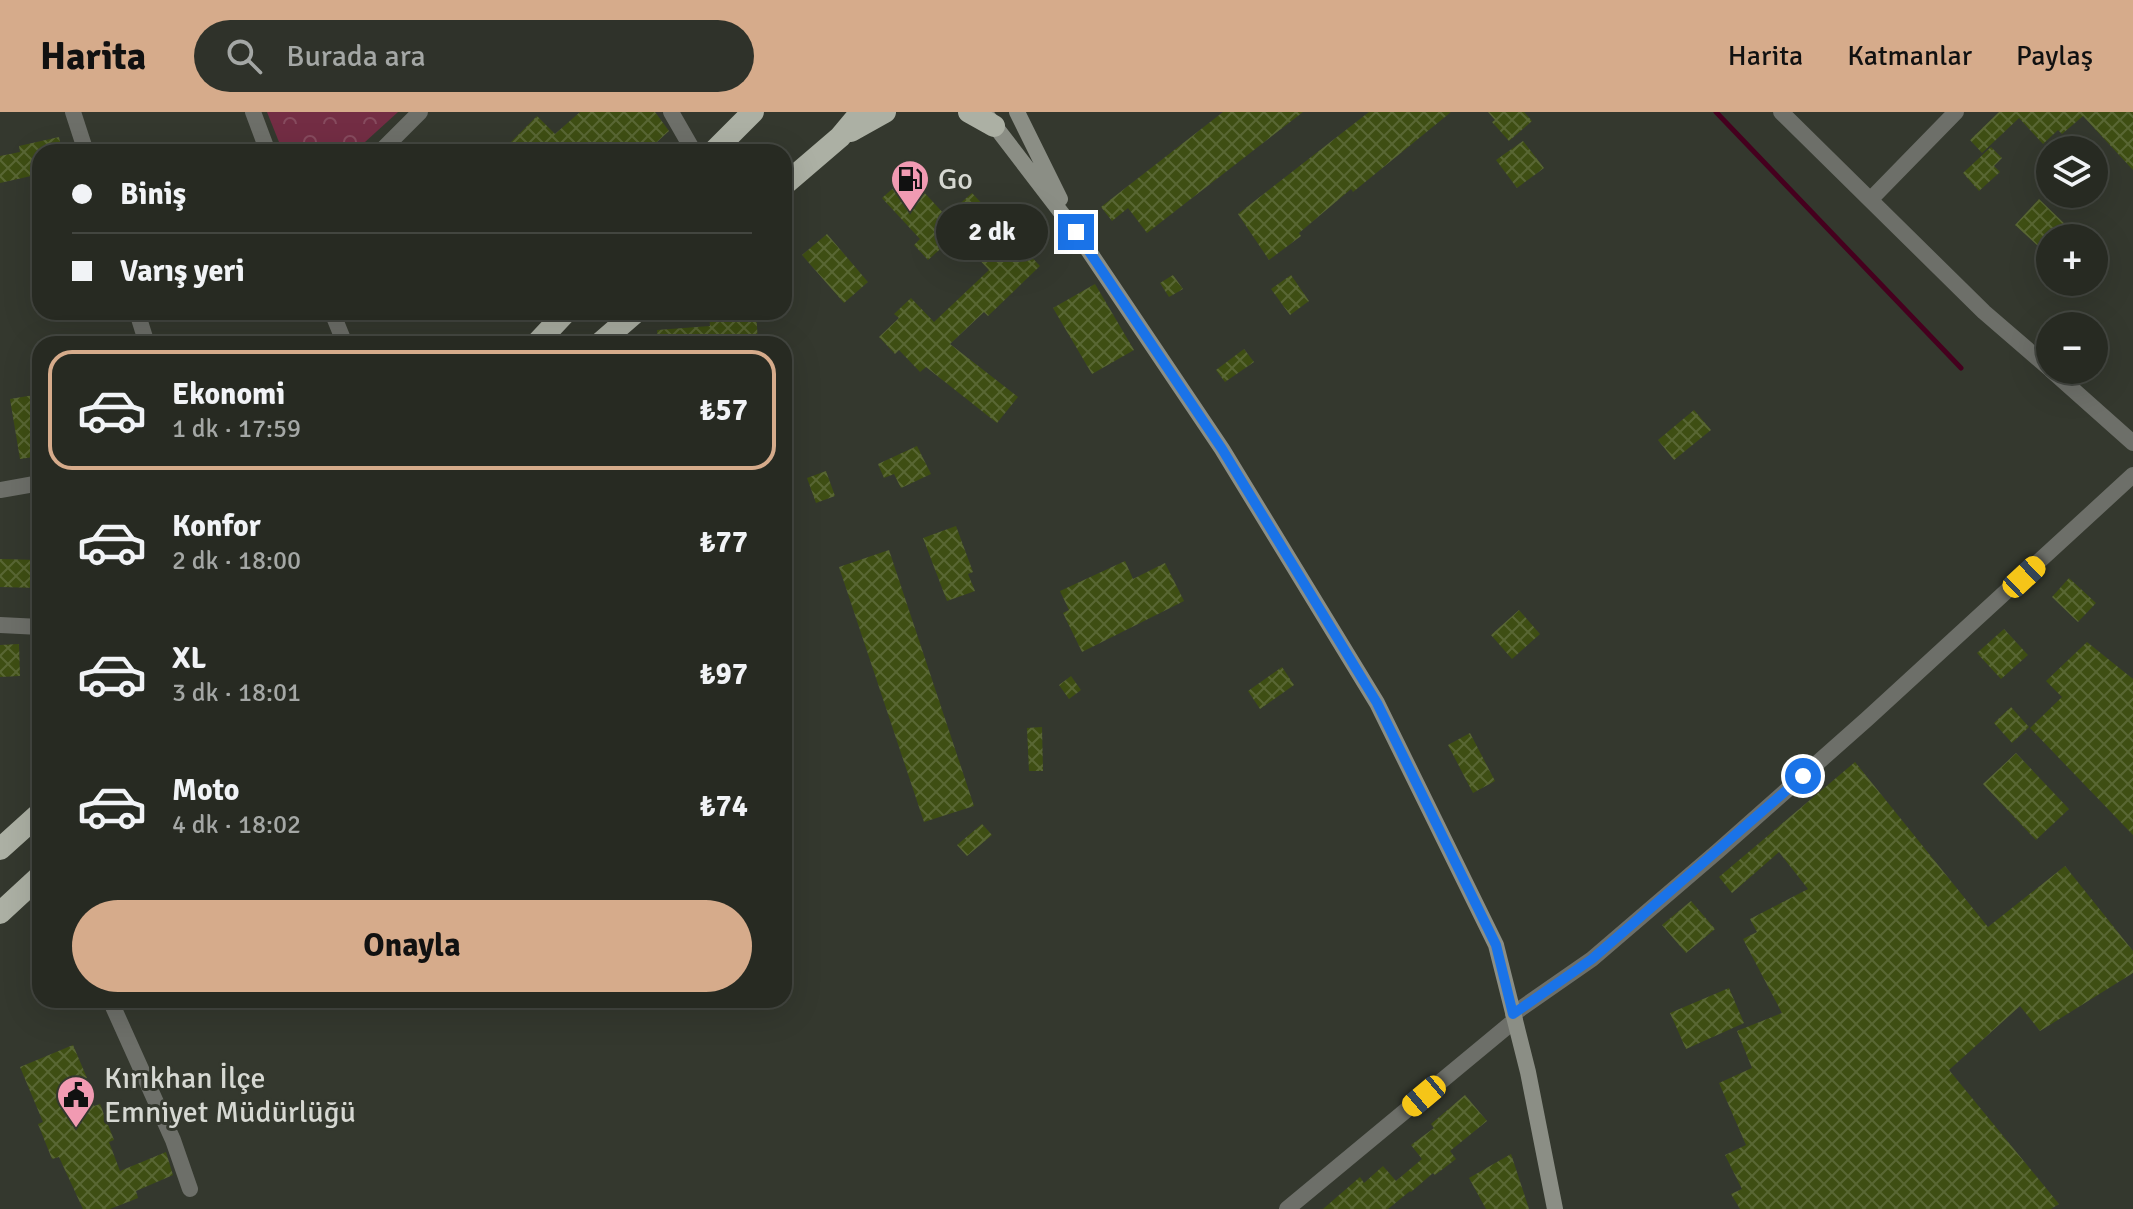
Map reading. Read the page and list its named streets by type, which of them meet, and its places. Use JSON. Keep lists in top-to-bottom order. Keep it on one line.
{"places":{"fuel station":["Go"],"public building":["Kırıkhan İlçe Emniyet Müdürlüğü"]},"page":{"header":"Harita","search":"Burada ara","nav":["Harita","Katmanlar","Paylaş"],"map_buttons":["+","−"],"banner":["Biniş","Varış yeri"],"bubble":"2 dk","list":[{"name":"Ekonomi","note":"1 dk · 17:59","value":"₺57"},{"name":"Konfor","note":"2 dk · 18:00","value":"₺77"},{"name":"XL","note":"3 dk · 18:01","value":"₺97"},{"name":"Moto","note":"4 dk · 18:02","value":"₺74"}],"buttons":"Onayla"}}
